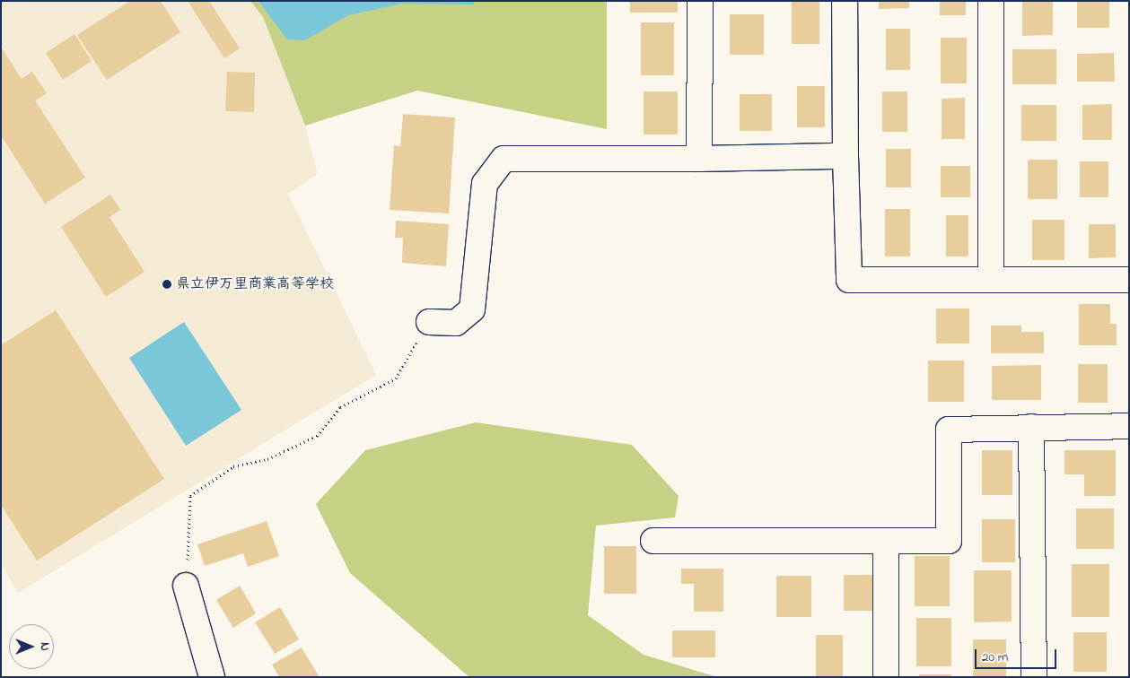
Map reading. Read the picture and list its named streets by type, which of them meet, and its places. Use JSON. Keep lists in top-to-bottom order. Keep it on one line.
{"places":["県立伊万里商業高等学校"],"scale_bar":"20 m","north":"right"}
